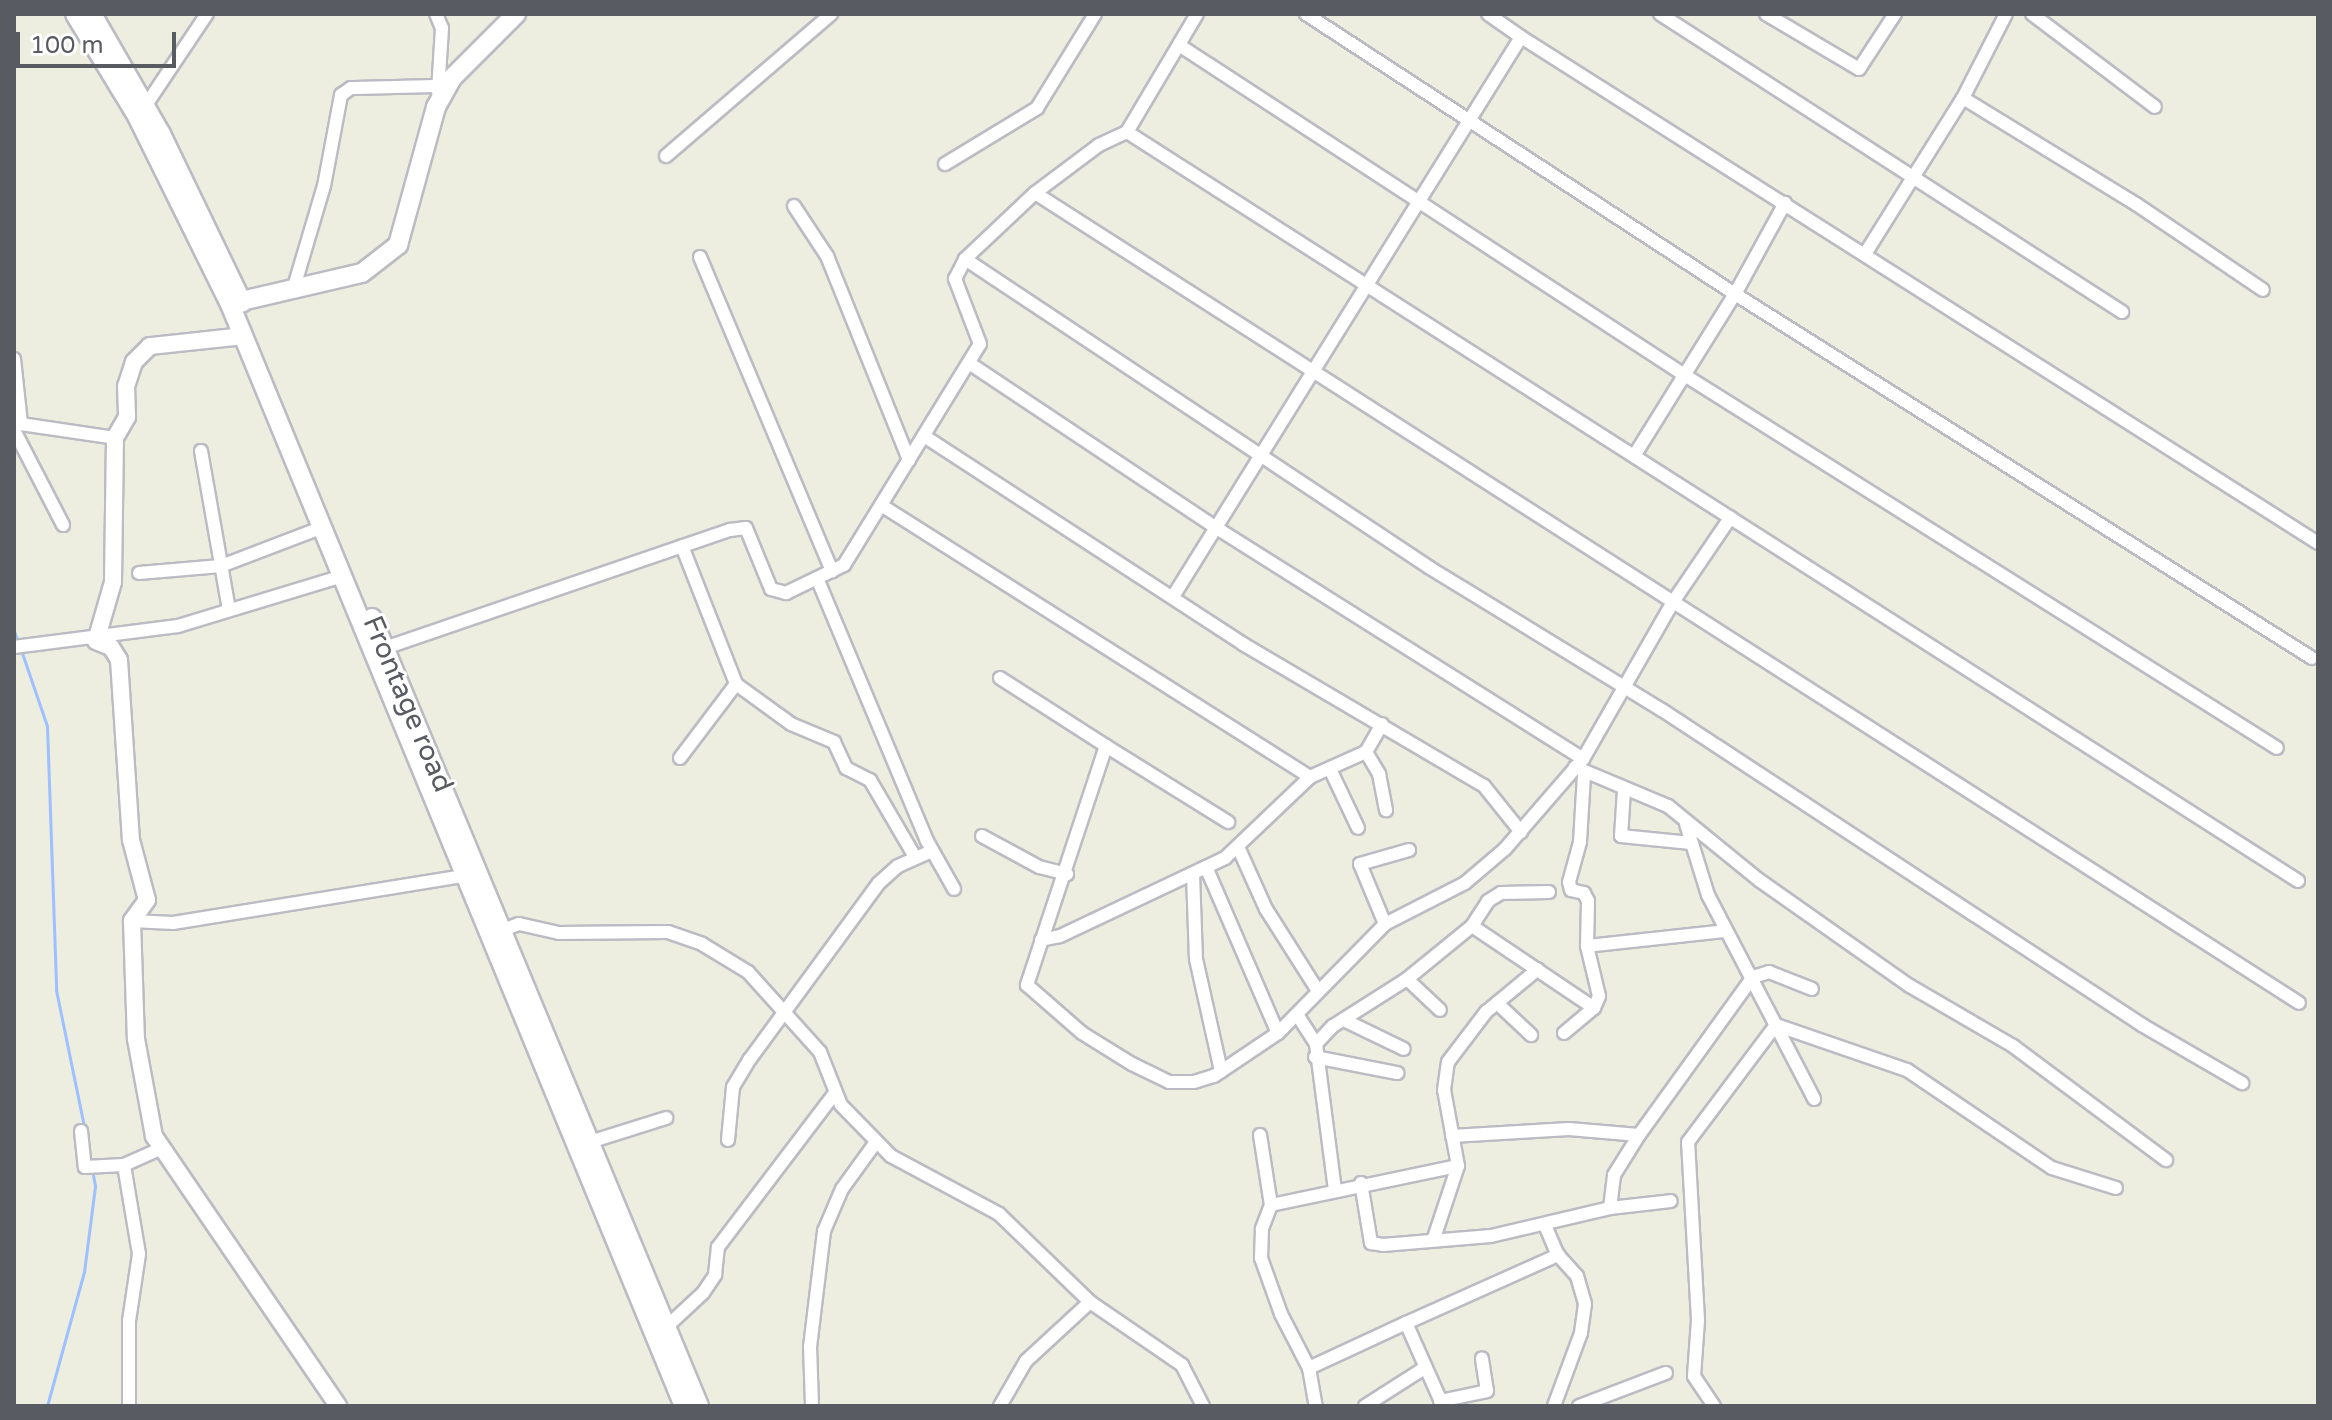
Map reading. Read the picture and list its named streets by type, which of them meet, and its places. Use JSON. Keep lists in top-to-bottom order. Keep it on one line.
{"streets":{"main road":["Frontage road"]},"scale_bar":"100 m"}
